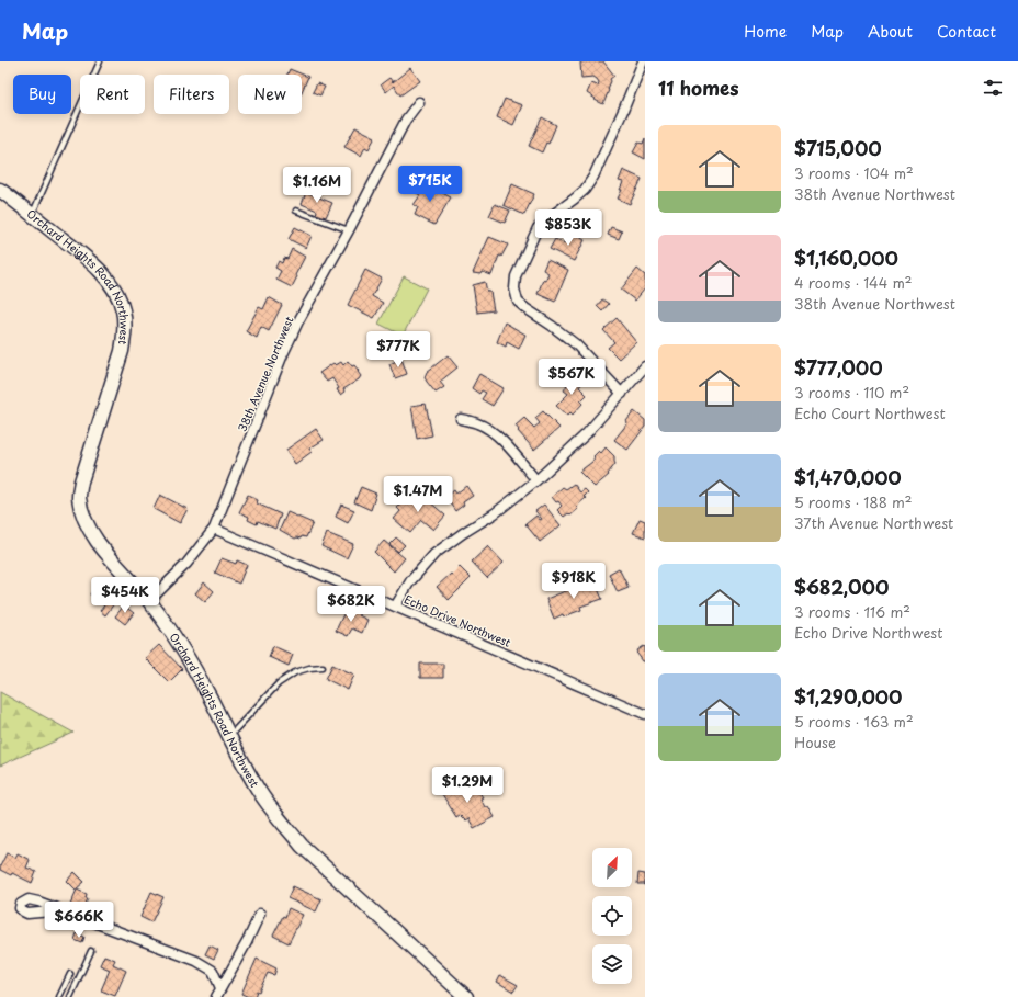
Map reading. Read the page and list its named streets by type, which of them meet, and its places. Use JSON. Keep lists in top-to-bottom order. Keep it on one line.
{"streets":{"street":["Orchard Heights Road Northwest","38th Avenue Northwest","Echo Drive Northwest"]},"crossings":[["Orchard Heights Road Northwest","38th Avenue Northwest"],["38th Avenue Northwest","Echo Drive Northwest"]],"north":"top right","page":{"header":"Map","nav":["Home","Map","About","Contact"],"heading":"11 homes","chip":["Buy","Rent","Filters","New"],"list":[{"name":"$715,000","note":"3 rooms · 104 m² · 38th Avenue Northwest"},{"name":"$1,160,000","note":"4 rooms · 144 m² · 38th Avenue Northwest"},{"name":"$777,000","note":"3 rooms · 110 m² · Echo Court Northwest"},{"name":"$1,470,000","note":"5 rooms · 188 m² · 37th Avenue Northwest"},{"name":"$682,000","note":"3 rooms · 116 m² · Echo Drive Northwest"},{"name":"$1,290,000","note":"5 rooms · 163 m² · House"}],"price":["$715K","$1.16M","$853K","$777K","$567K","$1.47M","$918K","$454K","$682K","$1.29M","$666K"]}}
